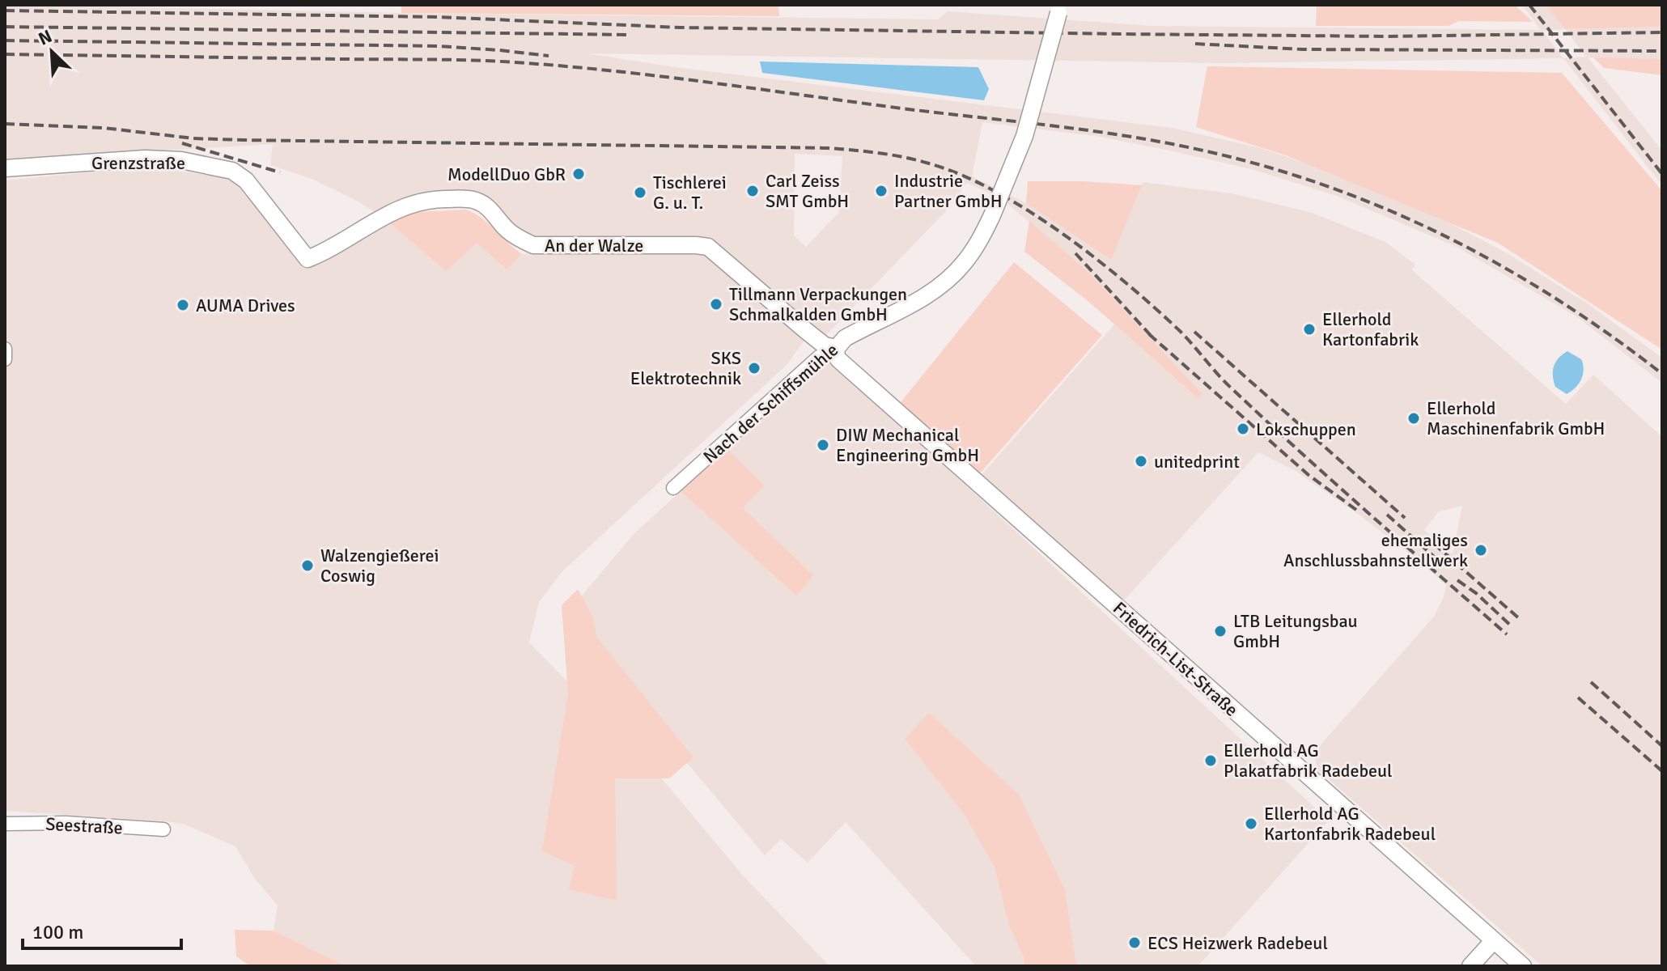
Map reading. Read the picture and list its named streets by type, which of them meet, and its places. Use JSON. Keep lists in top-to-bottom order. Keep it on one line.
{"streets":{"street":["Grenzstraße","An der Walze","Nach der Schiffsmühle","Friedrich-List-Straße","Seestraße"]},"crossings":[["Grenzstraße","An der Walze"],["An der Walze","Nach der Schiffsmühle"],["An der Walze","Friedrich-List-Straße"],["Nach der Schiffsmühle","Friedrich-List-Straße"]],"places":["ModellDuo GbR","Carl Zeiss SMT GmbH","Industrie Partner GmbH","Tischlerei G. u. T.","Tillmann Verpackungen Schmalkalden GmbH","AUMA Drives","Ellerhold Kartonfabrik","SKS Elektrotechnik","Ellerhold Maschinenfabrik GmbH","Lokschuppen","DIW Mechanical Engineering GmbH","unitedprint","ehemaliges Anschlussbahnstellwerk","Walzengießerei Coswig","LTB Leitungsbau GmbH","Ellerhold AG Plakatfabrik Radebeul","Ellerhold AG Kartonfabrik Radebeul","ECS Heizwerk Radebeul"],"scale_bar":"100 m","north":"top left"}
